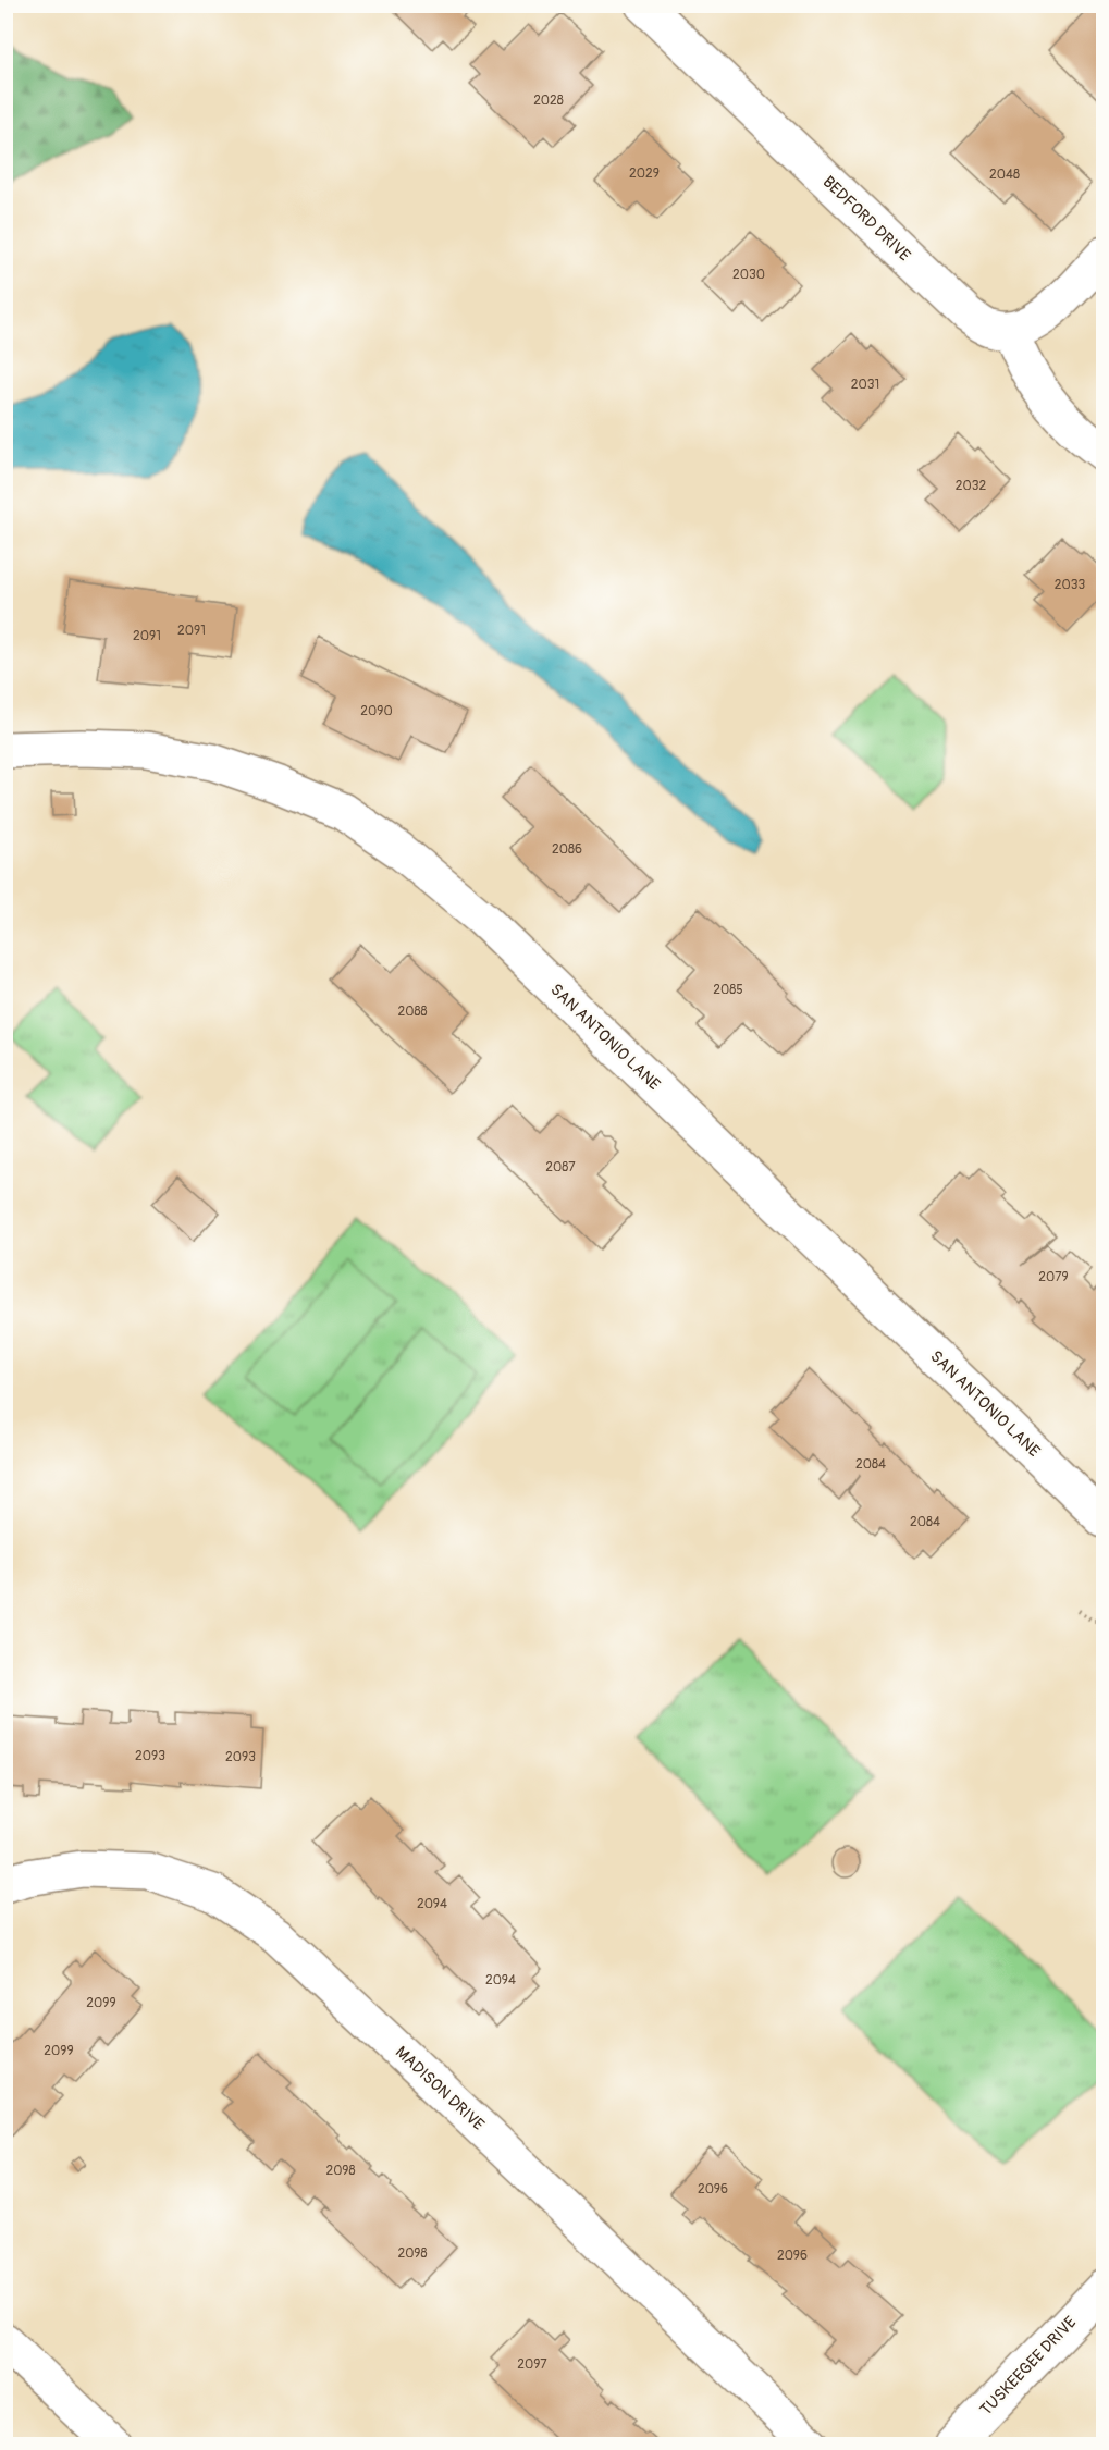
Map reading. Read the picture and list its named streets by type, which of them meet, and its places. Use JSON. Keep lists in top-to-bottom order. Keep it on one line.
{"streets":{"street":["BEDFORD DRIVE","SAN ANTONIO LANE","MADISON DRIVE","TUSKEEGEE DRIVE"]},"house_numbers":["2028","2029","2048","2030","2031","2032","2033","2091","2091","2090","2086","2085","2088","2087","2079","2084","2084","2093","2093","2094","2094","2099","2099","2098","2096","2098","2096","2097"]}
